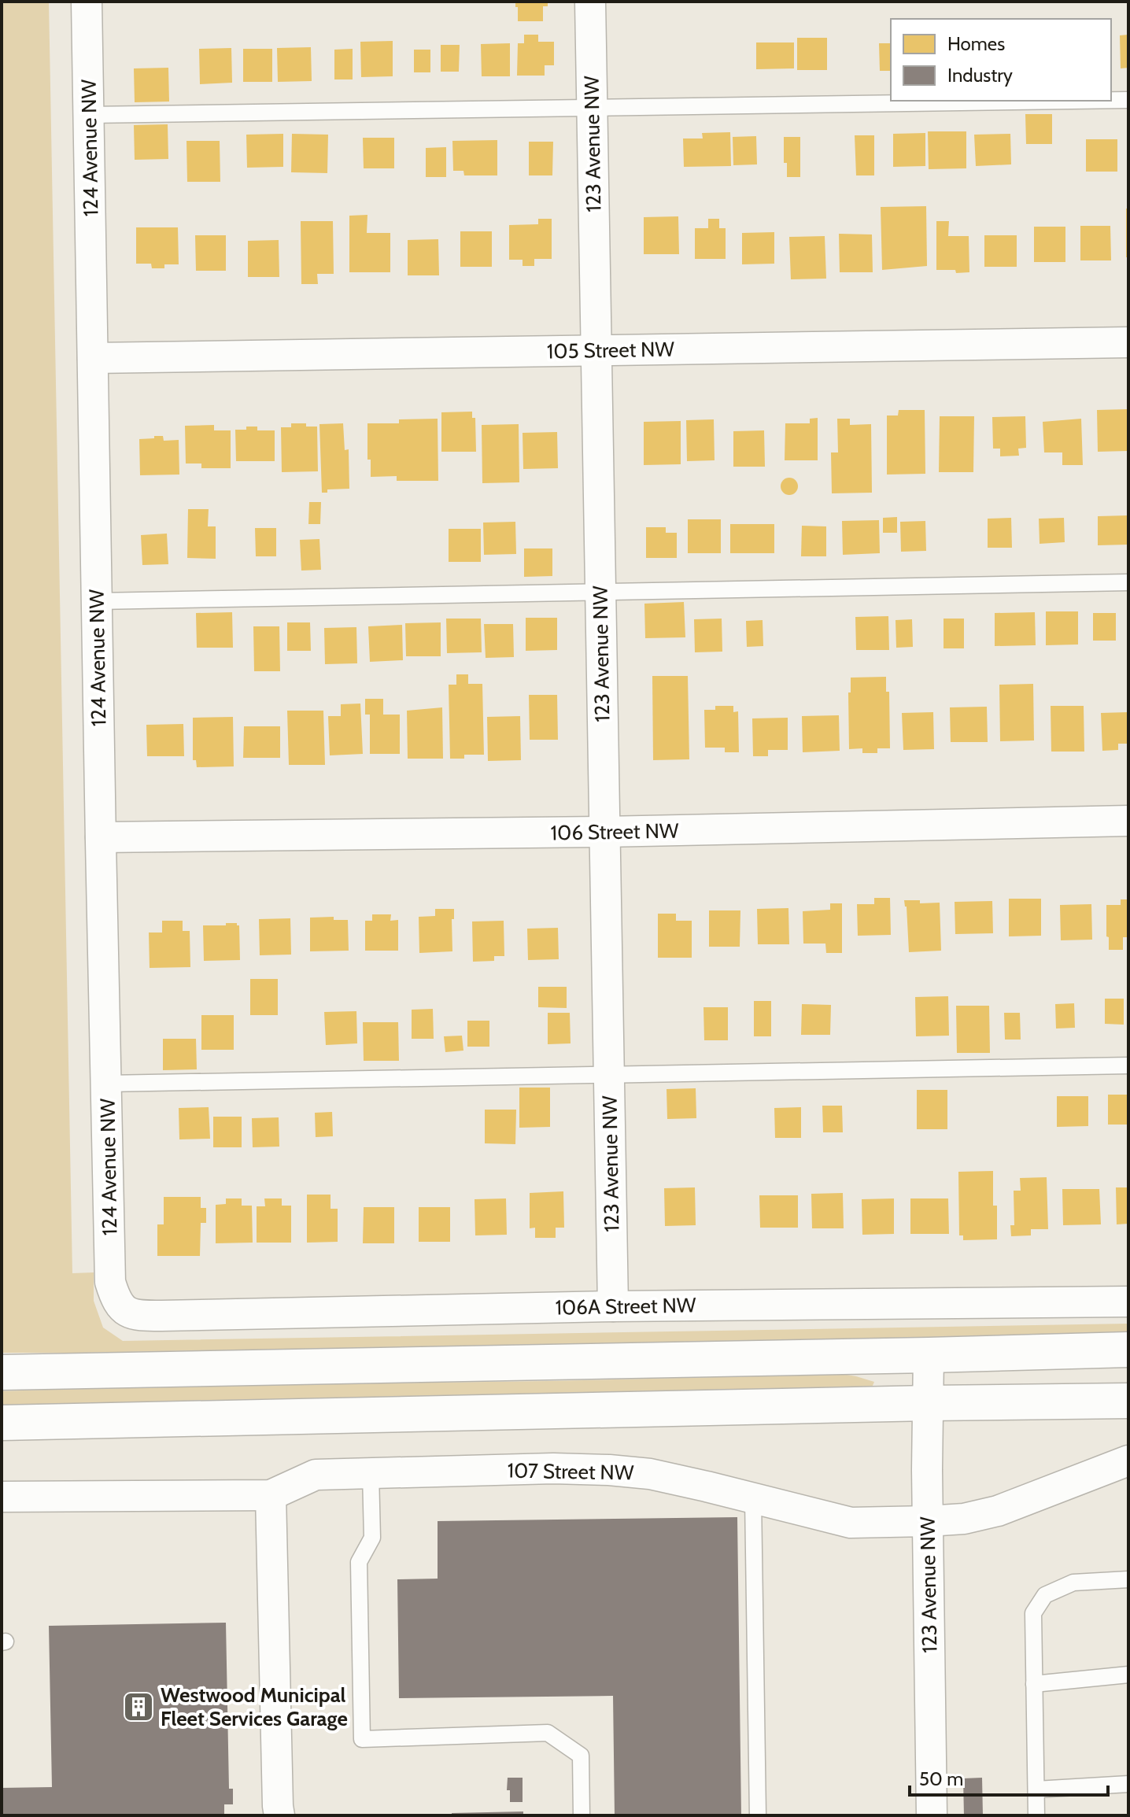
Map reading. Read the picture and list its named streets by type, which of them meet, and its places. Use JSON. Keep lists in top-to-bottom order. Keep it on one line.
{"streets":{"street":["123 Avenue NW","124 Avenue NW","105 Street NW","106 Street NW","106A Street NW","107 Street NW"]},"crossings":[["123 Avenue NW","105 Street NW"],["123 Avenue NW","106 Street NW"],["123 Avenue NW","106A Street NW"],["123 Avenue NW","107 Street NW"],["124 Avenue NW","105 Street NW"],["124 Avenue NW","106 Street NW"],["124 Avenue NW","106A Street NW"]],"places":{"building":["Westwood Municipal Fleet Services Garage"]},"legend":["Homes","Industry"],"scale_bar":"50 m"}
